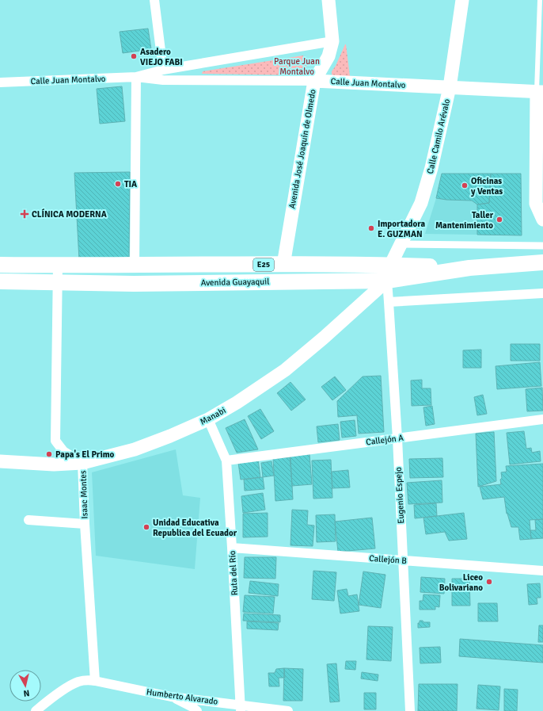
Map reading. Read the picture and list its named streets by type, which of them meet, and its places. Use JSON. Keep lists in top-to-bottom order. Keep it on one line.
{"streets":{"highway":["E25","Avenida Guayaquil"],"main road":["Calle Juan Montalvo","Calle Camilo Arévalo","Avenida José Joaquín de Olmedo","Manabi"],"street":["Callejón A","Isaac Montes","Eugenio Espejo","Callejón B","Ruta del Río","Humberto Alvarado"]},"crossings":[["Calle Juan Montalvo","Calle Camilo Arévalo"],["Calle Juan Montalvo","Avenida José Joaquín de Olmedo"],["Calle Camilo Arévalo","Avenida Guayaquil"],["Avenida José Joaquín de Olmedo","Avenida Guayaquil"],["Avenida Guayaquil","Manabi"],["Avenida Guayaquil","Isaac Montes"],["Avenida Guayaquil","Eugenio Espejo"],["Manabi","Isaac Montes"],["Manabi","Eugenio Espejo"],["Manabi","Ruta del Río"],["Callejón A","Eugenio Espejo"],["Callejón A","Ruta del Río"],["Isaac Montes","Humberto Alvarado"],["Eugenio Espejo","Callejón B"],["Callejón B","Ruta del Río"],["Ruta del Río","Humberto Alvarado"]],"parks":["Parque Juan Montalvo"],"places":{"other":["Asadero VIEJO FABI","TIA","Oficinas y Ventas","Taller Mantenimiento","Importadora E. GUZMAN","Papa's El Primo","Unidad Educativa Republica del Ecuador","Liceo Bolivariano"],"health":["CLÍNICA MODERNA"]},"north":"bottom"}
